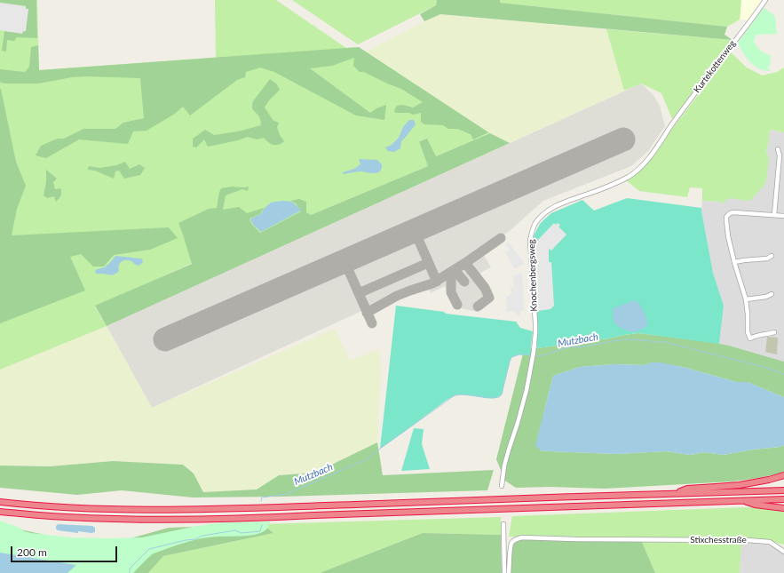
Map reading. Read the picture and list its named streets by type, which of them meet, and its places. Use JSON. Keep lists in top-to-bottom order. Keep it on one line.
{"streets":{"street":["Kurtekottenweg","Knochenbergsweg","Stixchesstraße"]},"crossings":[["Kurtekottenweg","Knochenbergsweg"]],"water":["Mutzbach"],"scale_bar":"200 m"}
